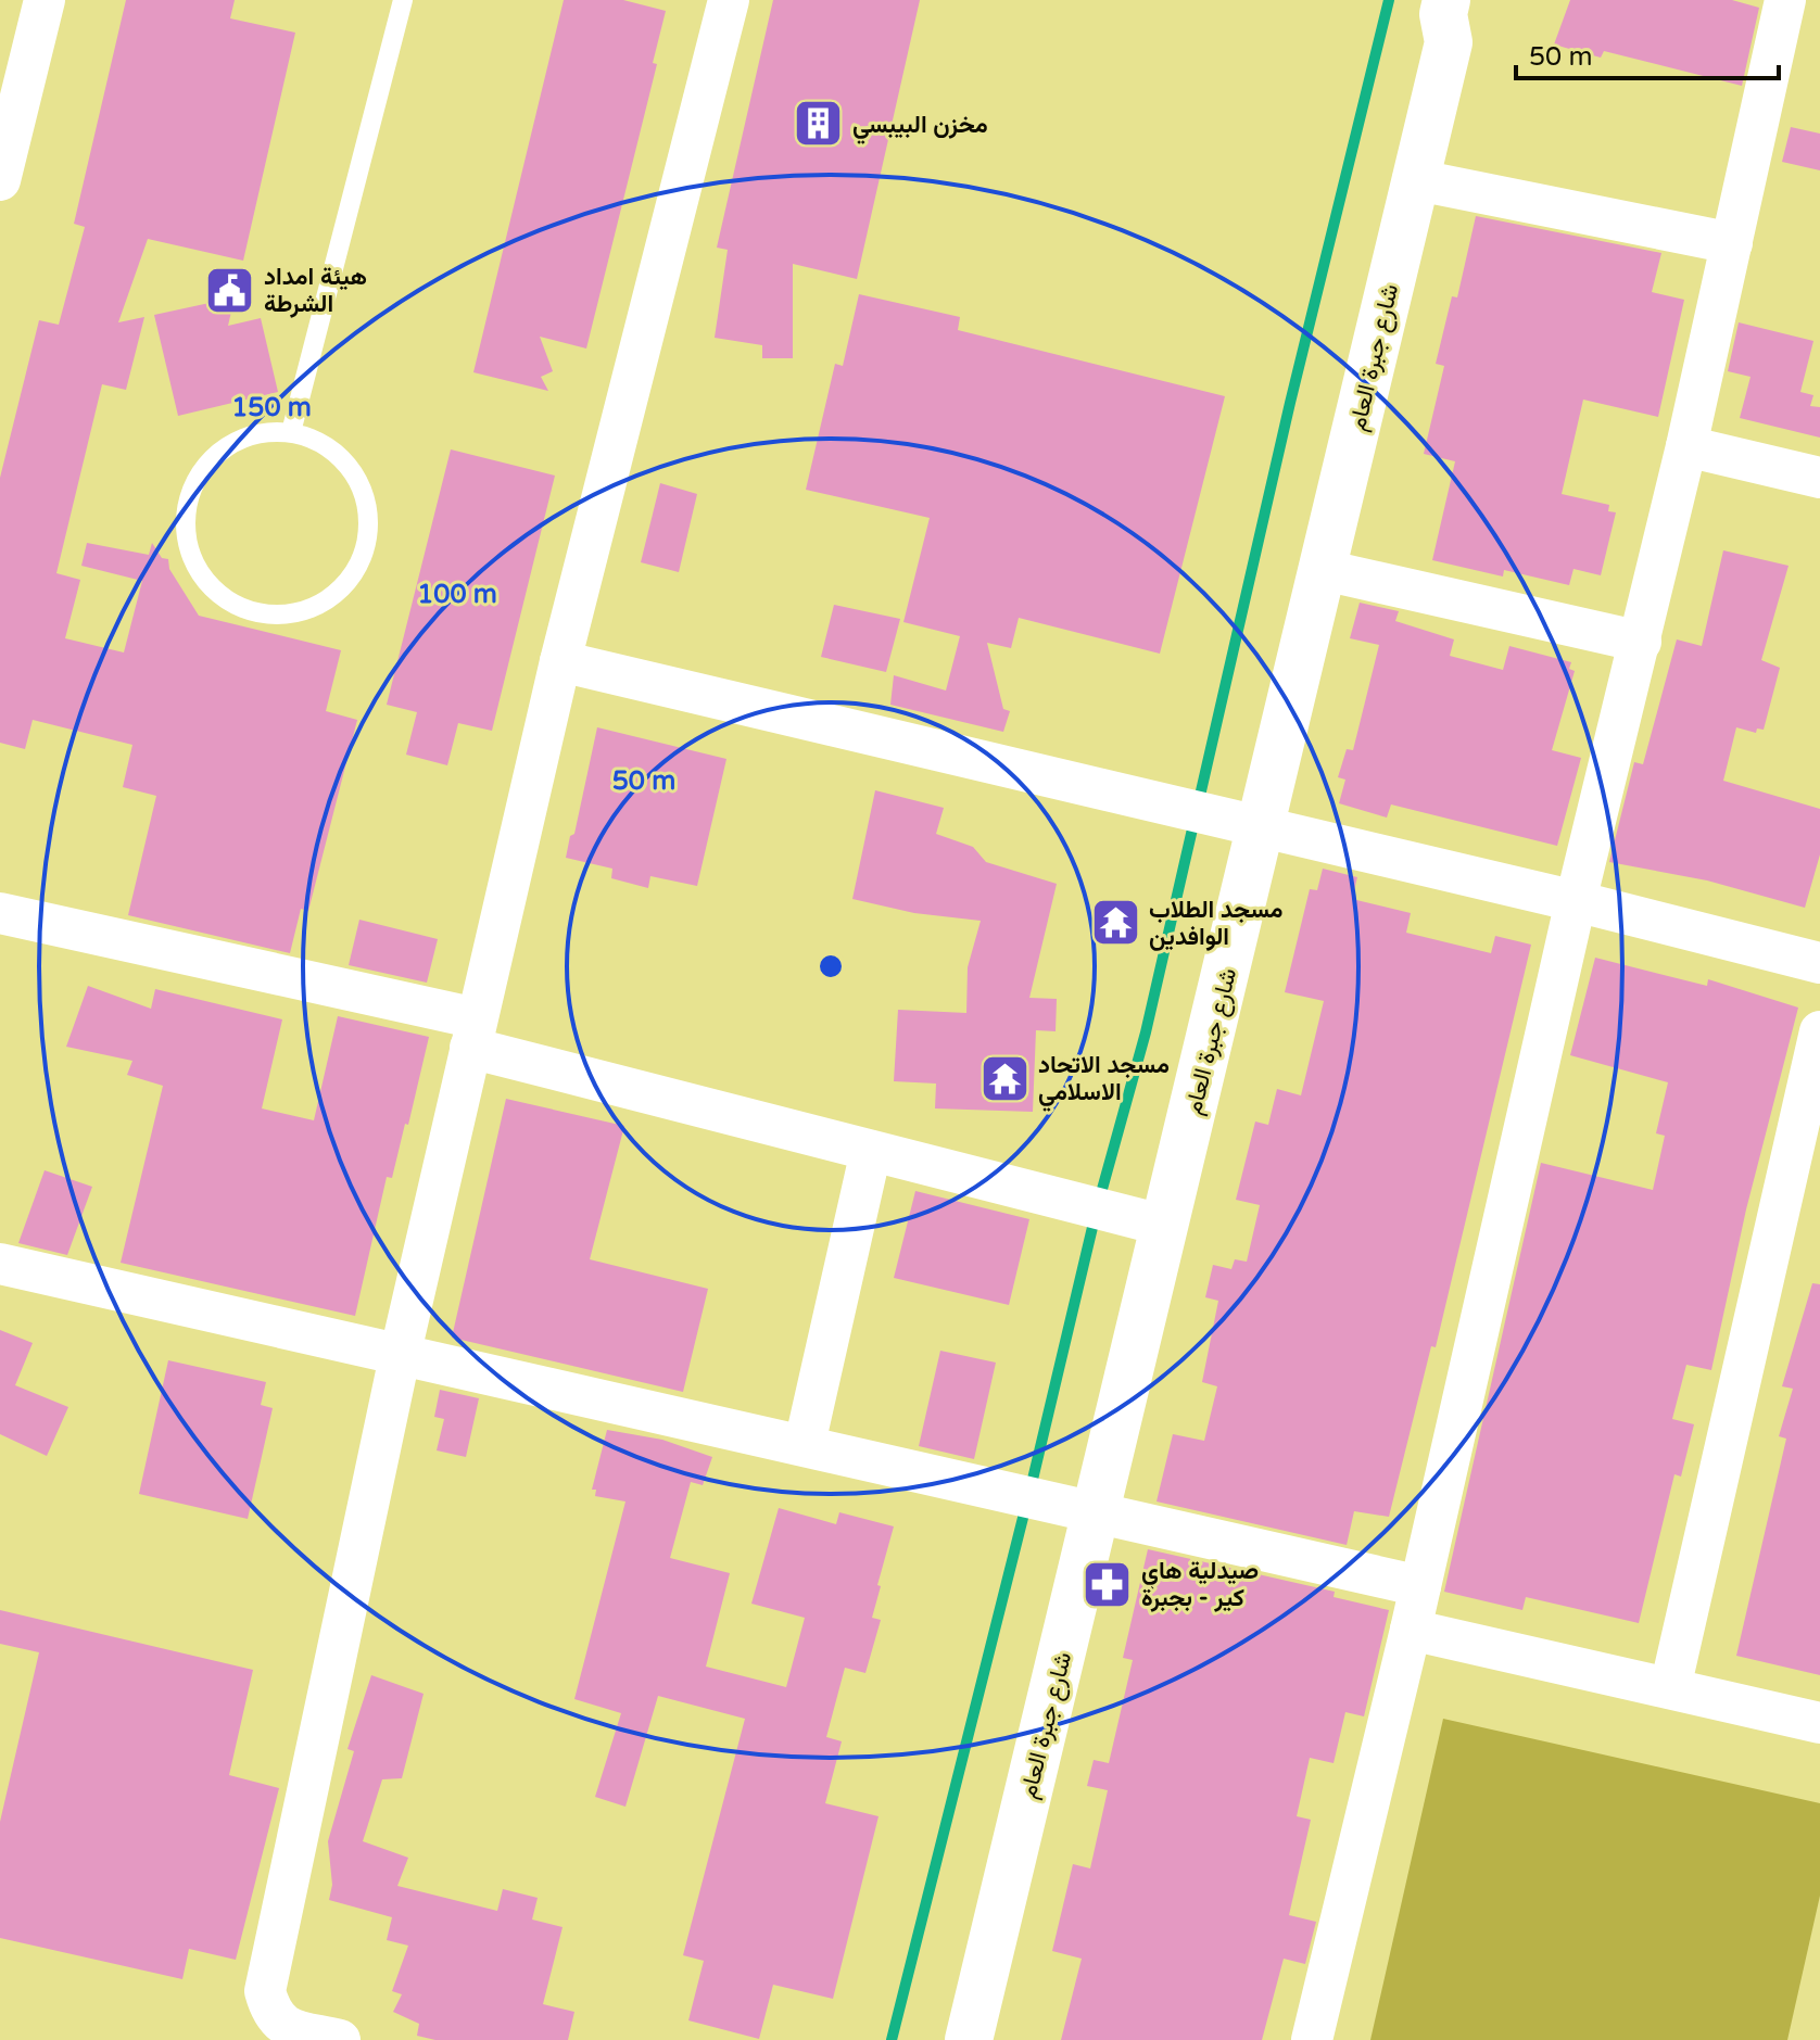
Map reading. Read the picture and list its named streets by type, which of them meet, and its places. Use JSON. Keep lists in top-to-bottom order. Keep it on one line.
{"streets":{"main road":["شارع جبرة العام"]},"places":{"building":["مخزن البيبسي"],"public building":["هيئة امداد الشرطة"],"temple":["مسجد الطلاب الوافدين","مسجد الاتحاد الاسلامي"],"pharmacy":["صيدلية هاي كير - بجبرة"]},"scale_bar":"50 m","rings":["150 m","100 m","50 m"]}
